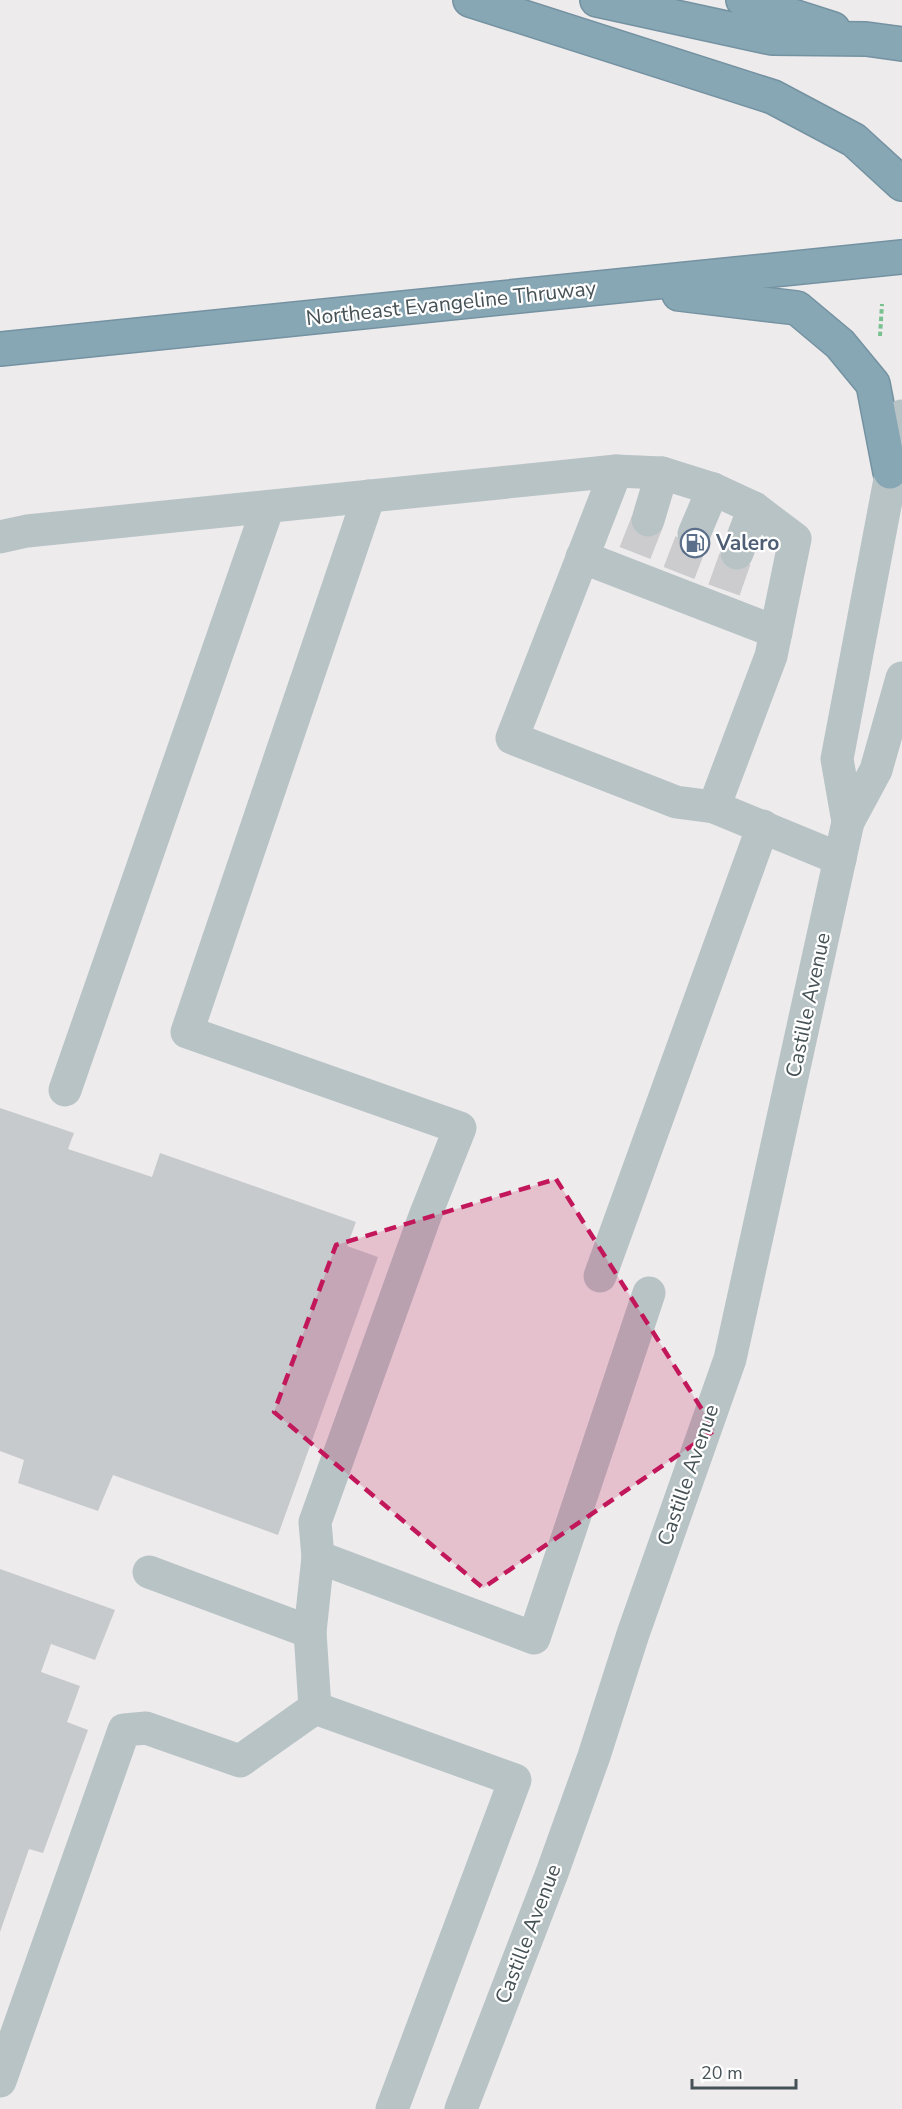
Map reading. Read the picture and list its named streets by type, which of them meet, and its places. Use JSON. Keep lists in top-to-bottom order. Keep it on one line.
{"streets":{"highway":["Northeast Evangeline Thruway"],"street":["Castille Avenue"]},"places":{"fuel station":["Valero"]},"scale_bar":"20 m"}
